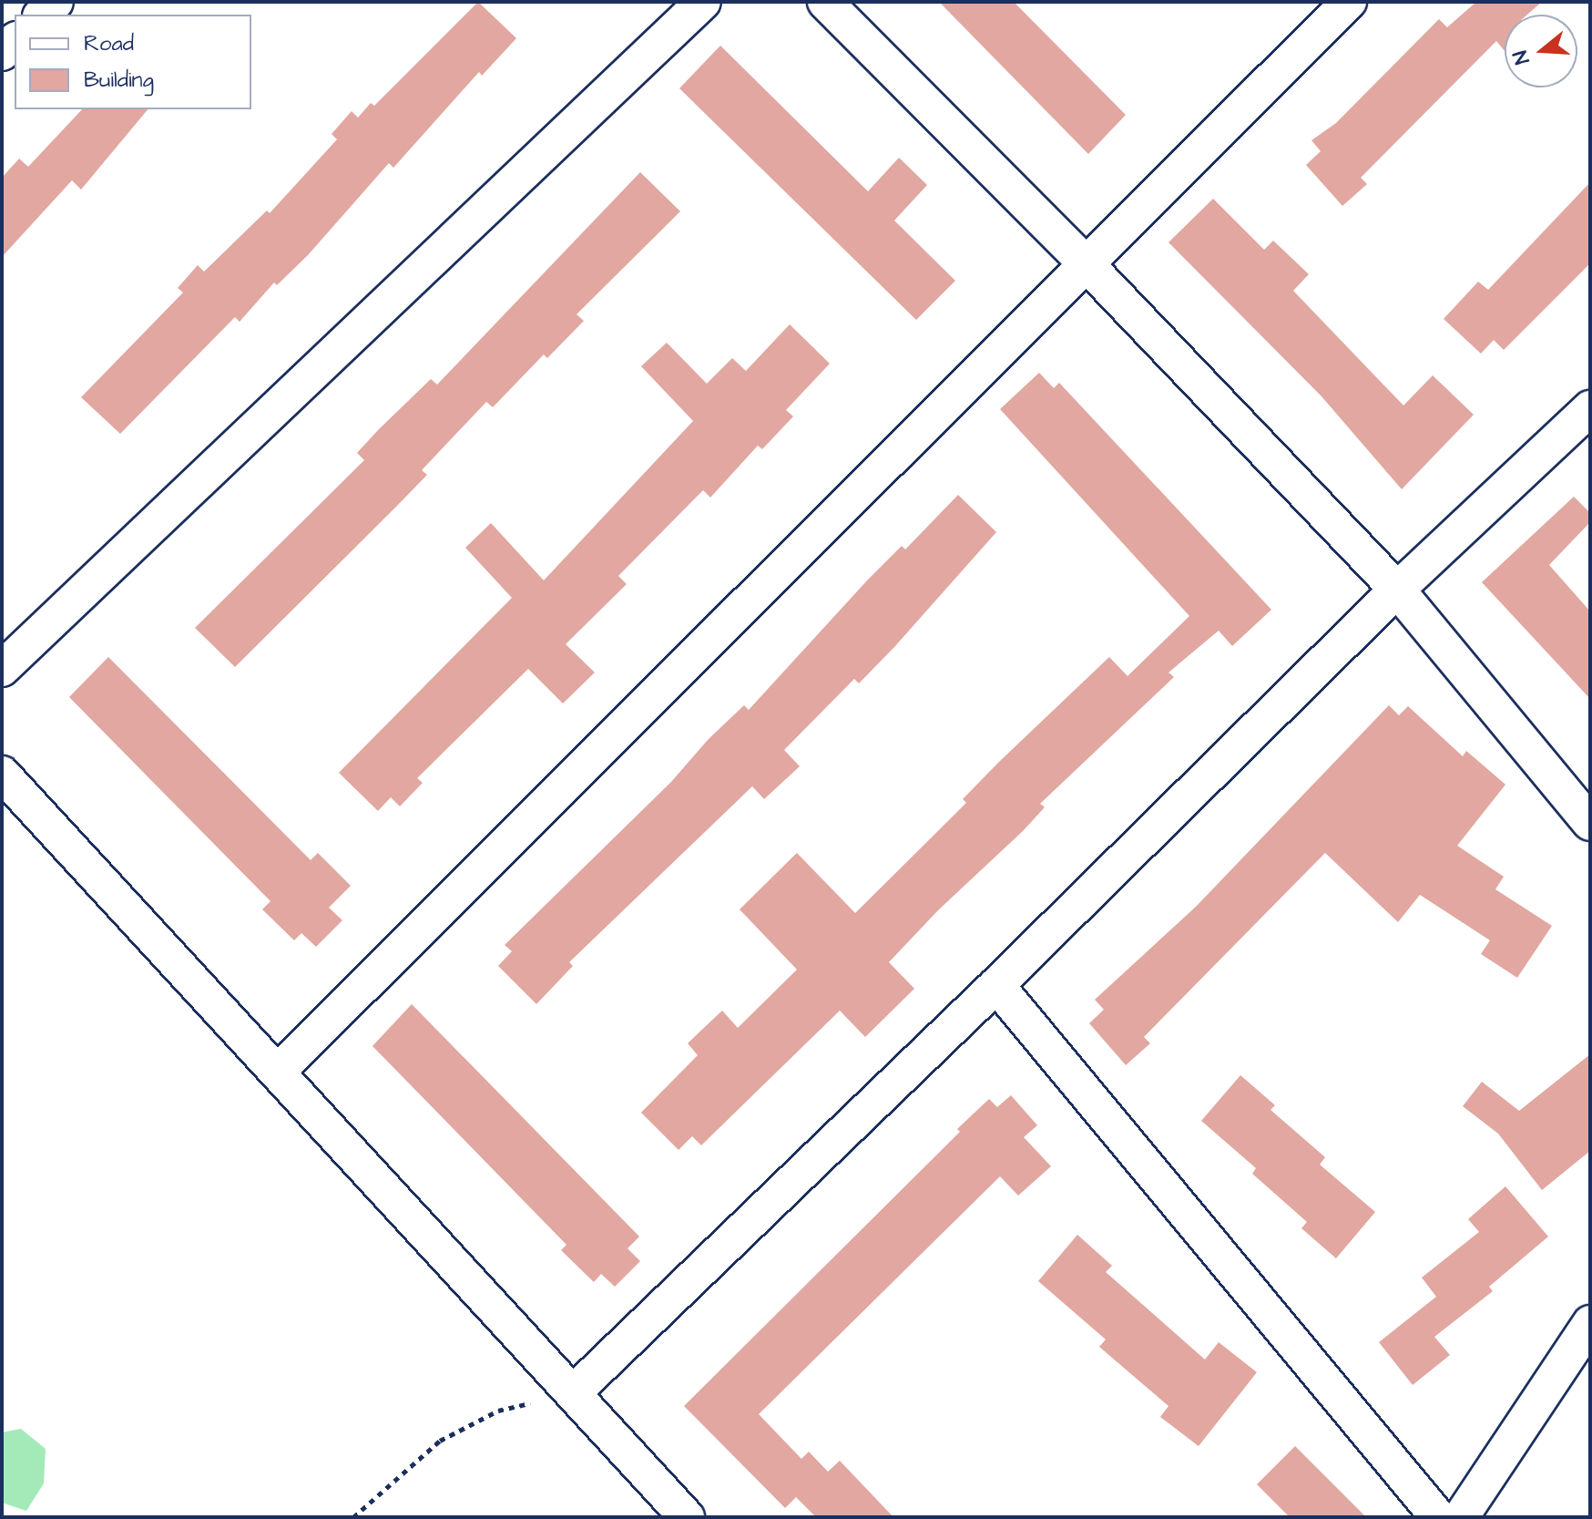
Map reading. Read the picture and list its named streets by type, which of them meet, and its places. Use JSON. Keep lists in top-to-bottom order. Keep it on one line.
{"legend":["Road","Building"],"north":"left"}
